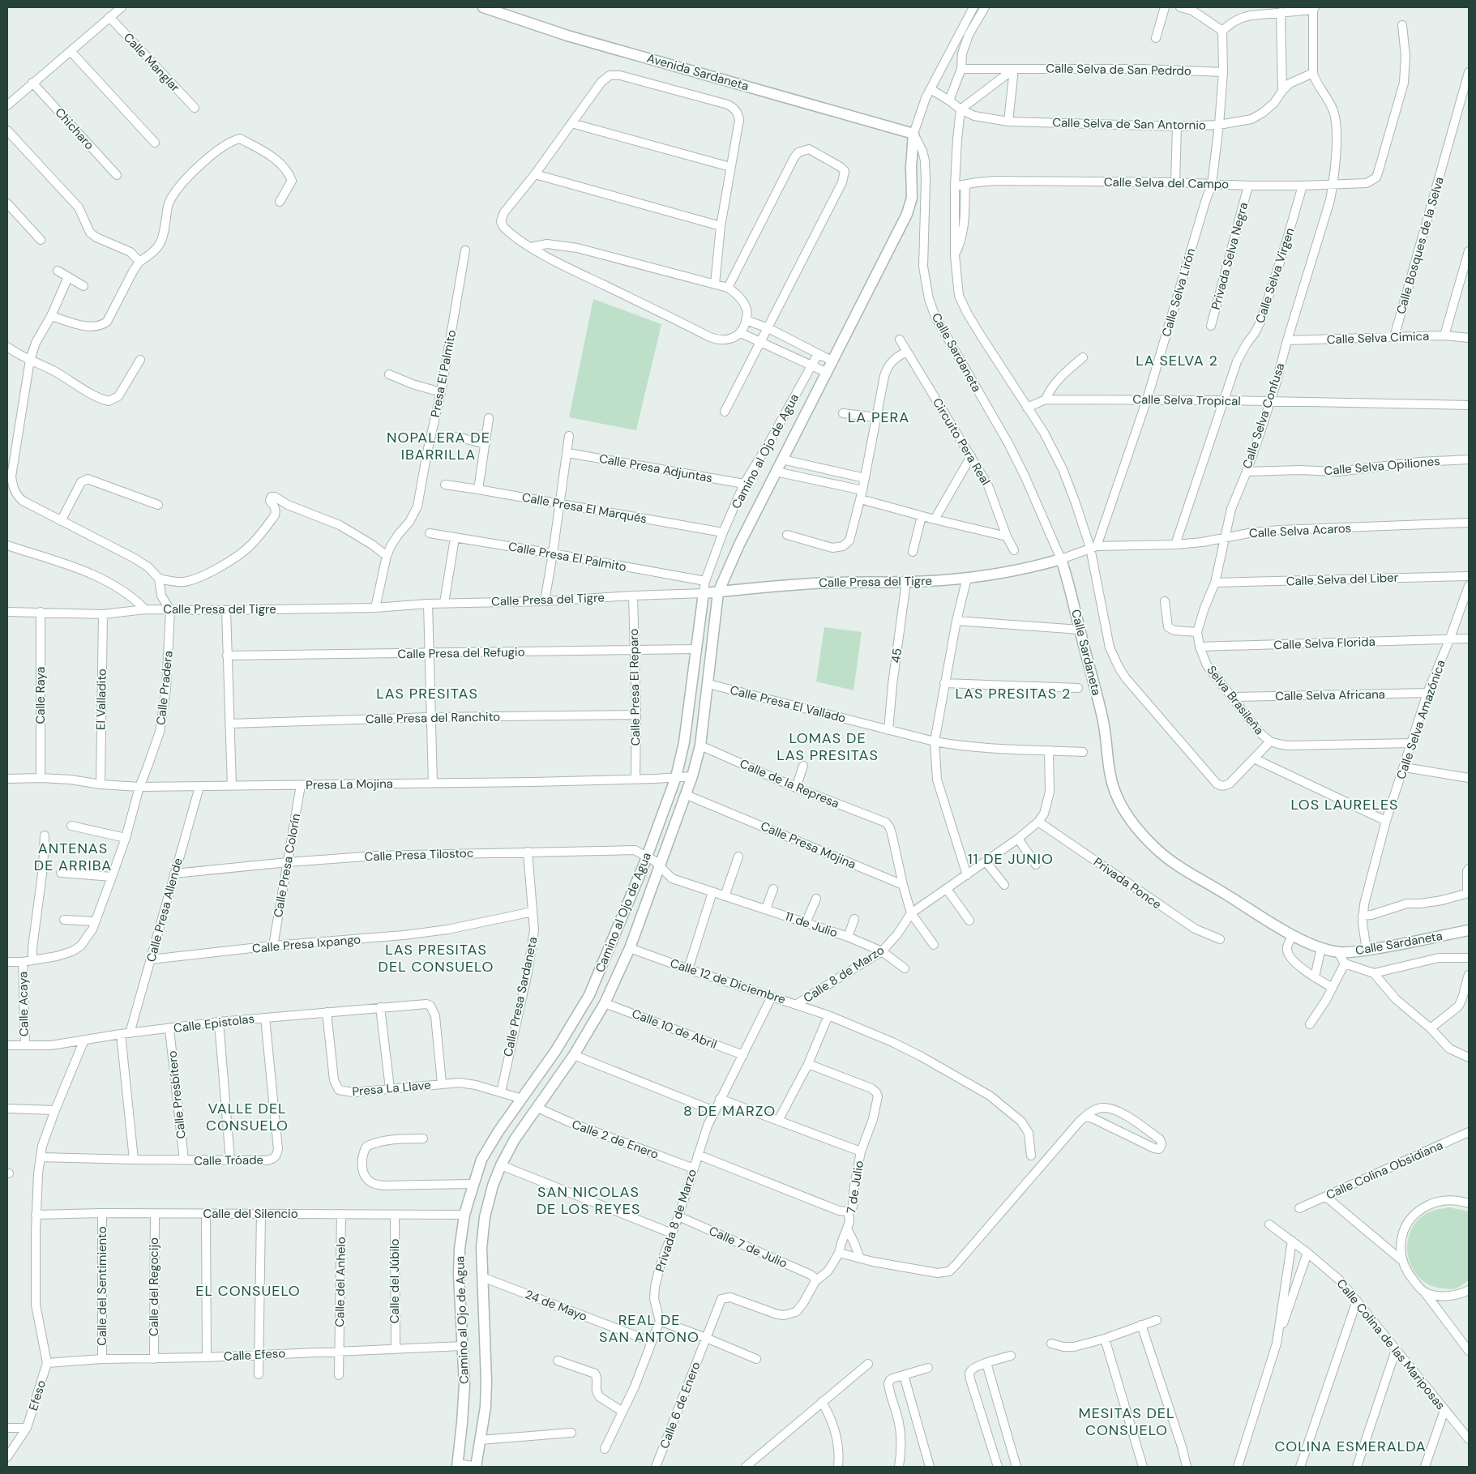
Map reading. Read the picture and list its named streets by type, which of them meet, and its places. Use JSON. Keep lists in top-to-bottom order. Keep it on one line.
{"streets":{"street":["Calle Manglar","Calle Selva de San Pedrdo","Avenida Sardaneta","Calle Selva de San Antornio","Chicharo","Calle Selva del Campo","Calle Bosques de la Selva","Privada Selva Negra","Calle Selva Virgen","Calle Selva Lirón","Calle Selva Cimica","Calle Sardaneta","Presa El Palmito","Calle Selva Tropical","Calle Selva Confusa","Circuito Pera Real","Camino al Ojo de Agua","Calle Selva Opiliones","Calle Presa Adjuntas","Calle Presa El Marqués","Calle Selva Acaros","Calle Presa El Palmito","Calle Selva del Liber","Calle Presa del Tigre","Calle Selva Florida","Calle Presa del Refugio","45","Calle Presa El Reparo","Calle Pradera","Calle Raya","Calle Selva Africana","El Valladito","Selva Brasileña","Calle Presa El Vallado","Calle Presa del Ranchito","Calle Selva Amazónica","Calle de la Represa","Presa La Mojina","Calle Presa Mojina","Calle Presa Tilostoc","Calle Presa Colorín","Privada Ponce","Calle Presa Allende","11 de Julio","Calle Presa Ixpango","Calle 8 de Marzo","Calle 12 de Diciembre","Calle Presa Sardaneta","Calle Acaya","Calle Epistolas","Calle 10 de Abril","Presa La Llave","Calle Presbítero","Calle 2 de Enero","Calle Tróade","Calle Colina Obsidiana","7 de Julio","Calle del Silencio","Privada 8 de Marzo","Calle 7 de Julio","Calle del Júbilo","Calle del Anhelo","Calle del Sentimiento","Calle del Regocijo","24 de Mayo","Calle Colina de las Mariposas","Calle Efeso","Efeso","Calle 6 de Enero"]},"crossings":[["Calle Selva de San Pedrdo","Calle Selva Lirón"],["Avenida Sardaneta","Calle Sardaneta"],["Avenida Sardaneta","Camino al Ojo de Agua"],["Calle Selva de San Antornio","Calle Selva Lirón"],["Calle Selva de San Antornio","Calle Selva Confusa"],["Calle Selva del Campo","Privada Selva Negra"],["Calle Selva del Campo","Calle Selva Virgen"],["Calle Selva del Campo","Calle Selva Lirón"],["Calle Selva del Campo","Calle Selva Confusa"],["Calle Bosques de la Selva","Calle Selva Cimica"],["Calle Selva Virgen","Calle Selva Tropical"],["Calle Selva Virgen","Calle Selva Acaros"],["Calle Selva Lirón","Calle Selva Tropical"],["Calle Selva Lirón","Calle Selva Acaros"],["Calle Selva Lirón","Calle Presa del Tigre"],["Calle Selva Lirón","Selva Brasileña"],["Calle Selva Cimica","Calle Selva Confusa"],["Calle Sardaneta","Camino al Ojo de Agua"],["Calle Sardaneta","Calle Presa del Tigre"],["Calle Sardaneta","Calle Selva Amazónica"],["Presa El Palmito","Calle Presa del Tigre"],["Calle Selva Tropical","Calle Selva Confusa"],["Calle Selva Confusa","Calle Selva Opiliones"],["Calle Selva Confusa","Calle Selva Acaros"],["Calle Selva Confusa","Calle Selva del Liber"],["Calle Selva Confusa","Calle Selva Florida"],["Calle Selva Confusa","Selva Brasileña"],["Camino al Ojo de Agua","Calle Presa Adjuntas"],["Camino al Ojo de Agua","Calle Presa El Marqués"],["Camino al Ojo de Agua","Calle Presa El Palmito"],["Camino al Ojo de Agua","Calle Presa del Tigre"],["Camino al Ojo de Agua","Calle Presa del Refugio"],["Camino al Ojo de Agua","Calle Presa El Vallado"],["Camino al Ojo de Agua","Calle de la Represa"],["Camino al Ojo de Agua","Presa La Mojina"],["Camino al Ojo de Agua","Calle Presa Mojina"],["Camino al Ojo de Agua","Calle Presa Tilostoc"],["Camino al Ojo de Agua","11 de Julio"],["Camino al Ojo de Agua","Calle 12 de Diciembre"],["Camino al Ojo de Agua","Calle 10 de Abril"],["Camino al Ojo de Agua","Presa La Llave"],["Camino al Ojo de Agua","Calle 2 de Enero"],["Camino al Ojo de Agua","Calle del Silencio"],["Camino al Ojo de Agua","24 de Mayo"],["Camino al Ojo de Agua","Calle Efeso"],["Calle Selva Acaros","Calle Presa del Tigre"],["Calle Selva Acaros","Selva Brasileña"],["Calle Presa del Tigre","45"],["Calle Presa del Tigre","Calle Presa El Reparo"],["Calle Presa del Tigre","Calle Pradera"],["Calle Presa del Tigre","Calle Raya"],["Calle Presa del Tigre","El Valladito"],["Calle Presa del Tigre","Selva Brasileña"],["Calle Selva Florida","Selva Brasileña"],["Calle Selva Florida","Calle Selva Amazónica"],["Calle Presa del Refugio","Calle Presa El Reparo"],["45","Calle Presa El Vallado"],["Calle Presa El Reparo","Calle Presa del Ranchito"],["Calle Presa El Reparo","Presa La Mojina"],["Calle Pradera","Presa La Mojina"],["Calle Raya","Presa La Mojina"],["Calle Selva Africana","Selva Brasileña"],["Calle Selva Africana","Calle Selva Amazónica"],["El Valladito","Presa La Mojina"],["Calle Presa El Vallado","Calle 8 de Marzo"],["Calle de la Represa","Calle Presa Mojina"],["Presa La Mojina","Calle Presa Colorín"],["Presa La Mojina","Calle Presa Allende"],["Calle Presa Tilostoc","Calle Presa Colorín"],["Calle Presa Tilostoc","Calle Presa Allende"],["Calle Presa Tilostoc","11 de Julio"],["Calle Presa Tilostoc","Calle Presa Sardaneta"],["Calle Presa Colorín","Calle Presa Ixpango"],["Privada Ponce","Calle 8 de Marzo"],["Calle Presa Allende","Calle Presa Ixpango"],["Calle Presa Allende","Calle Epistolas"],["11 de Julio","Calle 8 de Marzo"],["Calle Presa Ixpango","Calle Presa Sardaneta"],["Calle 8 de Marzo","Calle 12 de Diciembre"],["Calle 12 de Diciembre","Privada 8 de Marzo"],["Calle Presa Sardaneta","Presa La Llave"],["Calle Acaya","Calle Epistolas"],["Calle Epistolas","Presa La Llave"],["Calle Epistolas","Calle Presbítero"],["Calle Epistolas","Calle Tróade"],["Calle 10 de Abril","Privada 8 de Marzo"],["Calle Presbítero","Calle Tróade"],["Calle 2 de Enero","Privada 8 de Marzo"],["7 de Julio","Calle 7 de Julio"],["7 de Julio","Calle 6 de Enero"],["Calle del Silencio","Calle del Júbilo"],["Calle del Silencio","Calle del Anhelo"],["Calle del Silencio","Calle del Sentimiento"],["Calle del Silencio","Calle del Regocijo"],["Privada 8 de Marzo","Calle 7 de Julio"],["Calle del Júbilo","Calle Efeso"],["Calle del Anhelo","Calle Efeso"],["Calle del Sentimiento","Calle Efeso"],["Calle del Regocijo","Calle Efeso"],["Calle Efeso","Efeso"]],"districts":["LA SELVA 2","LA PERA","NOPALERA DE IBARRILLA","LAS PRESITAS","LAS PRESITAS 2","LOMAS DE LAS PRESITAS","LOS LAURELES","ANTENAS DE ARRIBA","11 DE JUNIO","LAS PRESITAS DEL CONSUELO","VALLE DEL CONSUELO","8 DE MARZO","SAN NICOLAS DE LOS REYES","EL CONSUELO","REAL DE SAN ANTONO","MESITAS DEL CONSUELO","COLINA ESMERALDA"]}
